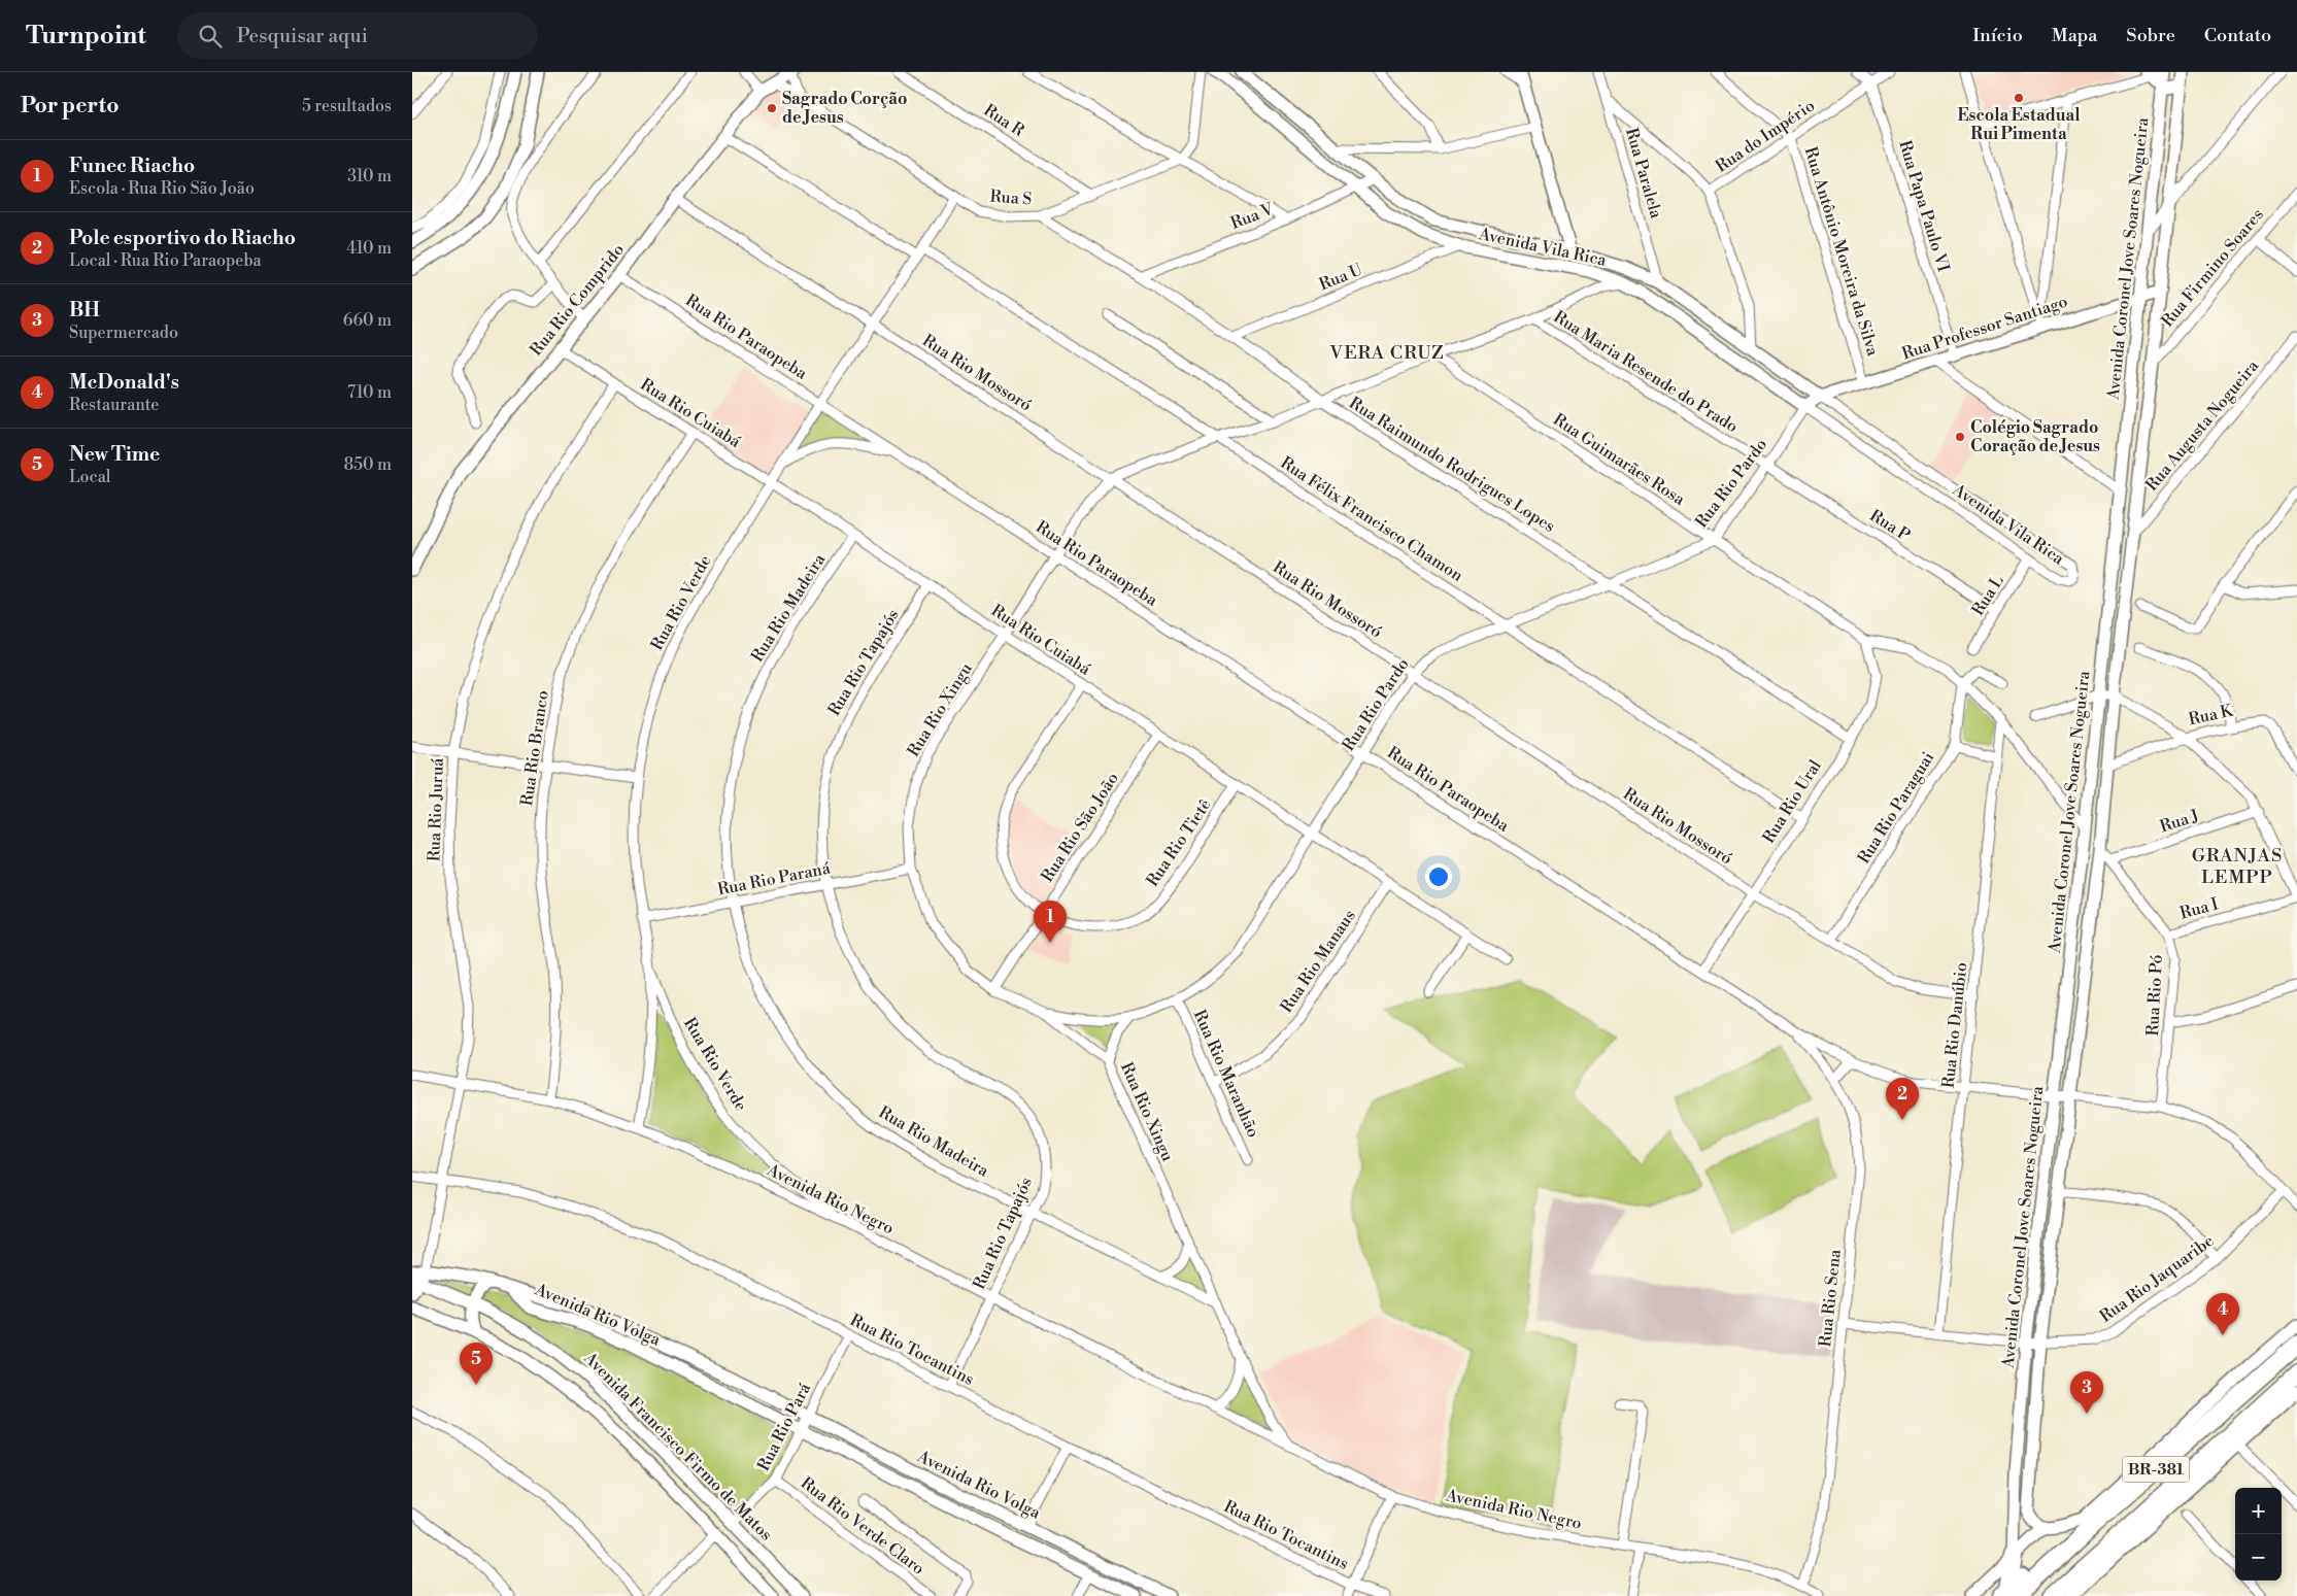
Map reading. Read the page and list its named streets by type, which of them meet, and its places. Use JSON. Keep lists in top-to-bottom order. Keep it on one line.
{"streets":{"highway":["BR-381"],"street":["Rua R","Rua do Império","Rua Paralela","Rua S","Rua Papa Paulo VI","Rua V","Avenida Vila Rica","Rua Antônio Moreira da Silva","Avenida Coronel Jove Soares Nogueira","Rua Firmino Soares","Rua U","Rua Rio Comprido","Rua Professor Santiago","Rua Rio Paraopeba","Rua Maria Resende do Prado","Rua Rio Mossoró","Rua Rio Cuiabá","Rua Augusta Nogueira","Rua Guimarães Rosa","Rua Raimundo Rodrigues Lopes","Rua Rio Pardo","Rua Félix Francisco Chamon","Rua P","Rua L","Rua Rio Verde","Rua Rio Madeira","Rua Rio Tapajós","Rua Rio Xingu","Rua K","Rua Rio Branco","Rua Rio Ural","Rua Rio Paraguai","Rua Rio Juruá","Rua J","Rua Rio São João","Rua Rio Tietê","Rua Rio Paraná","Rua I","Rua Rio Manaus","Rua Rio Pó","Rua Rio Danúbio","Rua Rio Maranhão","Avenida Rio Negro","Rua Rio Jaquaribe","Rua Rio Sena","Avenida Rio Volga","Rua Rio Tocantins","Rua Rio Pará","Avenida Francisco Firmo de Matos","Rua Rio Verde Claro"]},"crossings":[["Rua R","Rua S"],["Rua do Império","Rua Papa Paulo VI"],["Rua do Império","Rua Antônio Moreira da Silva"],["Rua Paralela","Avenida Vila Rica"],["Rua S","Rua Rio Comprido"],["Rua S","Rua Raimundo Rodrigues Lopes"],["Rua S","Rua Rio Verde"],["Rua Papa Paulo VI","Rua Professor Santiago"],["Rua V","Avenida Vila Rica"],["Rua V","Rua Raimundo Rodrigues Lopes"],["Avenida Vila Rica","Rua U"],["Avenida Vila Rica","Rua Professor Santiago"],["Avenida Vila Rica","Rua Rio Pardo"],["Avenida Vila Rica","Rua L"],["Rua Antônio Moreira da Silva","Rua Professor Santiago"],["Avenida Coronel Jove Soares Nogueira","Rua Firmino Soares"],["Avenida Coronel Jove Soares Nogueira","Rua Professor Santiago"],["Avenida Coronel Jove Soares Nogueira","Rua Rio Paraopeba"],["Avenida Coronel Jove Soares Nogueira","Rua Augusta Nogueira"],["Avenida Coronel Jove Soares Nogueira","Rua K"],["Avenida Coronel Jove Soares Nogueira","Rua Rio Pó"],["Avenida Coronel Jove Soares Nogueira","Rua Rio Jaquaribe"],["Rua U","Rua Raimundo Rodrigues Lopes"],["Rua Rio Comprido","Rua Rio Paraopeba"],["Rua Rio Comprido","Rua Rio Mossoró"],["Rua Rio Comprido","Rua Rio Cuiabá"],["Rua Rio Comprido","Rua Félix Francisco Chamon"],["Rua Professor Santiago","Rua Rio Pardo"],["Rua Rio Paraopeba","Rua Rio Pardo"],["Rua Rio Paraopeba","Rua Rio Verde"],["Rua Rio Paraopeba","Rua Rio Xingu"],["Rua Rio Paraopeba","Rua Rio Ural"],["Rua Rio Paraopeba","Rua Rio Pó"],["Rua Rio Paraopeba","Rua Rio Danúbio"],["Rua Rio Paraopeba","Rua Rio Jaquaribe"],["Rua Rio Paraopeba","Rua Rio Sena"],["Rua Maria Resende do Prado","Rua Rio Pardo"],["Rua Maria Resende do Prado","Rua P"],["Rua Rio Mossoró","Rua Rio Pardo"],["Rua Rio Mossoró","Rua Rio Verde"],["Rua Rio Mossoró","Rua Rio Xingu"],["Rua Rio Mossoró","Rua Rio Ural"],["Rua Rio Mossoró","Rua Rio Paraguai"],["Rua Rio Mossoró","Rua Rio Danúbio"],["Rua Rio Cuiabá","Rua Rio Pardo"],["Rua Rio Cuiabá","Rua Rio Verde"],["Rua Rio Cuiabá","Rua Rio Madeira"],["Rua Rio Cuiabá","Rua Rio Tapajós"],["Rua Rio Cuiabá","Rua Rio Xingu"],["Rua Rio Cuiabá","Rua Rio Branco"],["Rua Rio Cuiabá","Rua Rio Juruá"],["Rua Rio Cuiabá","Rua Rio São João"],["Rua Rio Cuiabá","Rua Rio Tietê"],["Rua Rio Cuiabá","Rua Rio Manaus"],["Rua Guimarães Rosa","Rua Rio Pardo"],["Rua Guimarães Rosa","Rua Rio Ural"],["Rua Raimundo Rodrigues Lopes","Rua Rio Pardo"],["Rua Raimundo Rodrigues Lopes","Rua Rio Ural"],["Rua Rio Pardo","Rua Félix Francisco Chamon"],["Rua Rio Pardo","Rua P"],["Rua Rio Pardo","Rua Rio Xingu"],["Rua Rio Pardo","Rua Rio Maranhão"],["Rua Félix Francisco Chamon","Rua Rio Verde"],["Rua Félix Francisco Chamon","Rua Rio Ural"],["Rua P","Rua L"],["Rua Rio Verde","Rua Rio Paraná"],["Rua Rio Verde","Avenida Rio Negro"],["Rua Rio Madeira","Rua Rio Tapajós"],["Rua Rio Madeira","Rua Rio Xingu"],["Rua Rio Madeira","Rua Rio Paraná"],["Rua Rio Tapajós","Rua Rio Paraná"],["Rua Rio Tapajós","Avenida Rio Negro"],["Rua Rio Tapajós","Rua Rio Tocantins"],["Rua Rio Xingu","Rua Rio São João"],["Rua Rio Xingu","Rua Rio Paraná"],["Rua Rio Xingu","Avenida Rio Negro"],["Rua Rio Branco","Avenida Rio Negro"],["Rua Rio Juruá","Avenida Rio Negro"],["Rua Rio Juruá","Rua Rio Tocantins"],["Rua J","Rua Rio Pó"],["Rua Rio São João","Rua Rio Tietê"],["Rua I","Rua Rio Pó"],["Rua Rio Manaus","Rua Rio Maranhão"],["Rua Rio Danúbio","Rua Rio Jaquaribe"],["Avenida Rio Negro","Rua Rio Sena"],["Rua Rio Jaquaribe","Rua Rio Sena"],["Avenida Rio Volga","Rua Rio Pará"],["Rua Rio Tocantins","Rua Rio Pará"],["Rua Rio Pará","Avenida Francisco Firmo de Matos"],["Rua Rio Pará","Rua Rio Verde Claro"]],"districts":["VERA CRUZ","GRANJAS LEMPP"],"places":["Escola Estadual Rui Pimenta","Sagrado Corção de Jesus","Colégio Sagrado Coração de Jesus"],"page":{"header":"Turnpoint","search":"Pesquisar aqui","nav":["Início","Mapa","Sobre","Contato"],"heading":["Por perto","5 resultados"],"list":[{"mark":"1","name":"Funec Riacho","note":"Escola · Rua Rio São João","value":"310 m"},{"mark":"2","name":"Pole esportivo do Riacho","note":"Local · Rua Rio Paraopeba","value":"410 m"},{"mark":"3","name":"BH","note":"Supermercado","value":"660 m"},{"mark":"4","name":"McDonald's","note":"Restaurante","value":"710 m"},{"mark":"5","name":"New Time","note":"Local","value":"850 m"}],"pins":["1","2","4","5","3"],"map_buttons":["+","−"]}}
